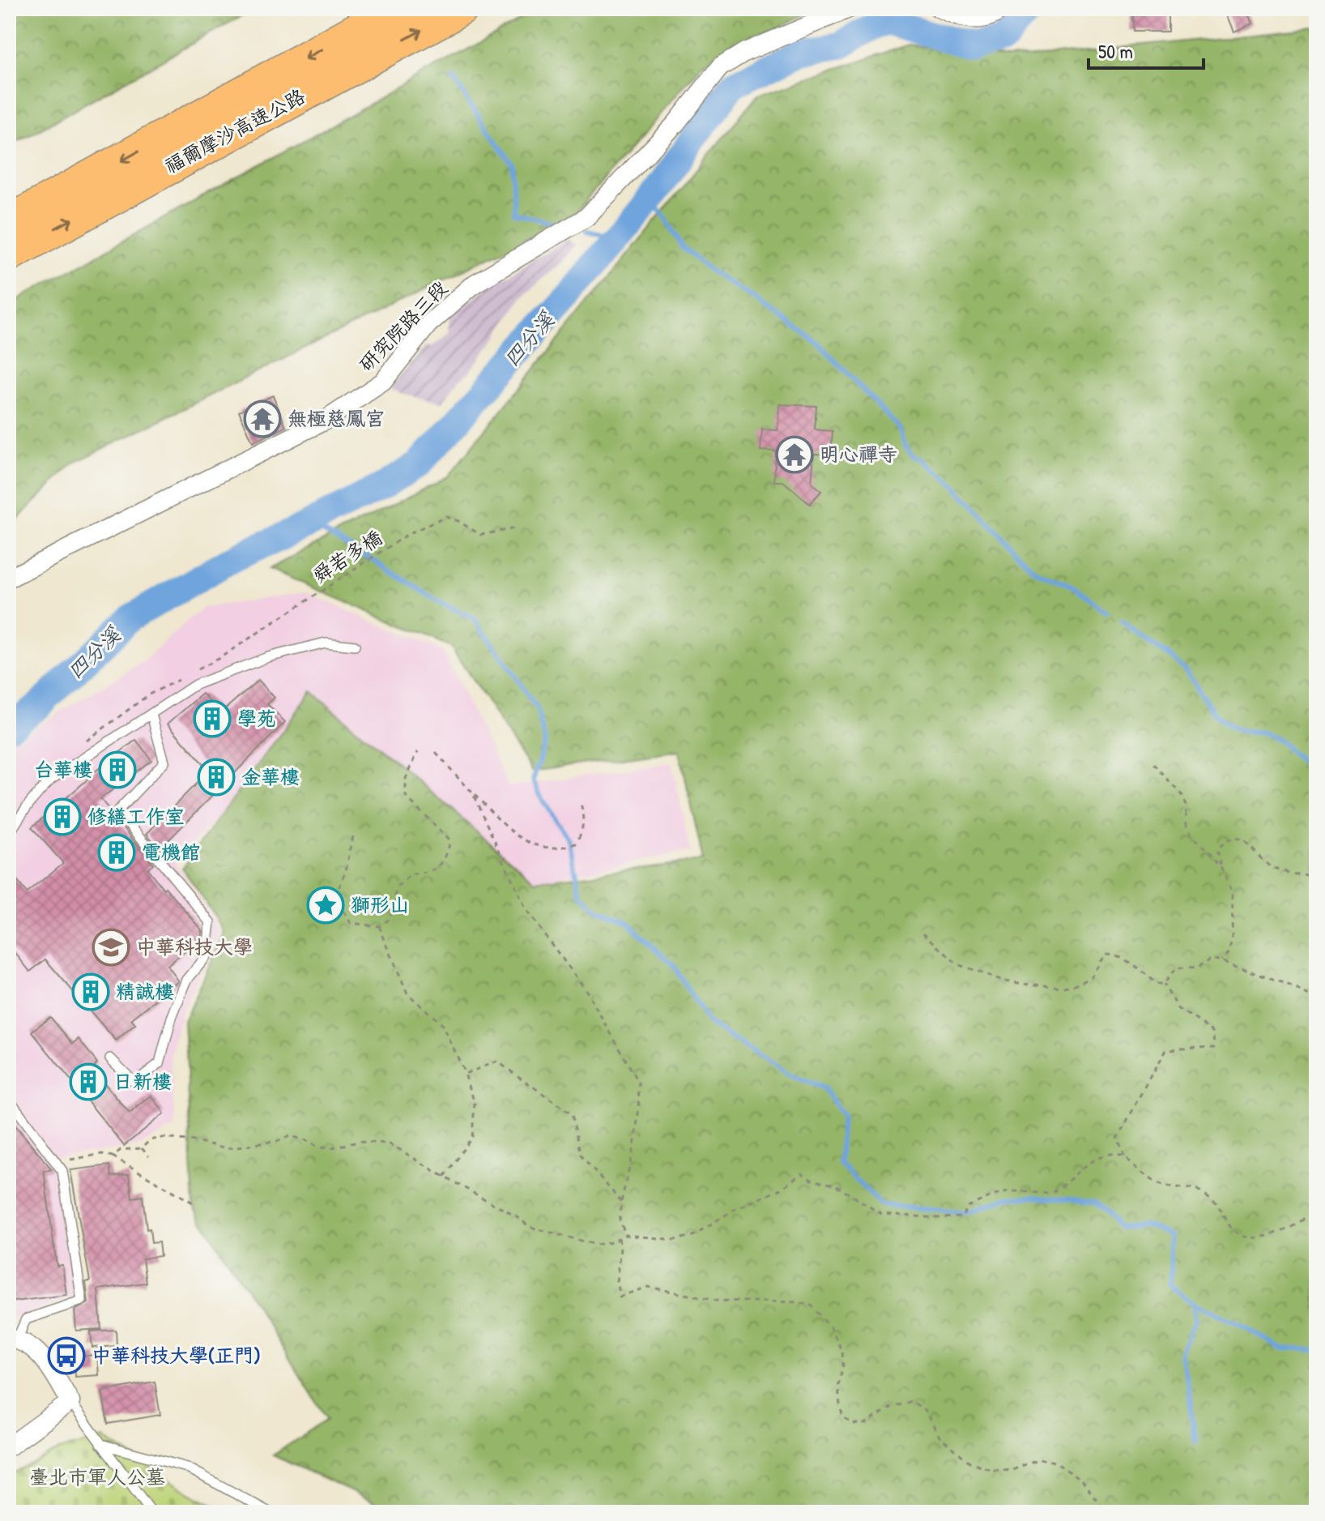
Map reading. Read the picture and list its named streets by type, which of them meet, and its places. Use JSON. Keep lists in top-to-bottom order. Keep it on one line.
{"streets":{"highway":["福爾摩沙高速公路"],"street":["研究院路三段"],"path":["舜若多橋"]},"water":["四分溪"],"parks":["臺北市軍人公墓"],"places":{"temple":["無極慈鳳宮","明心禪寺"],"building":["學苑","台華樓","金華樓","修繕工作室","電機館","精誠樓","日新樓"],"place":["獅形山"],"school or university":["中華科技大學"],"bus stop":["中華科技大學(正門)"]},"scale_bar":"50 m"}
